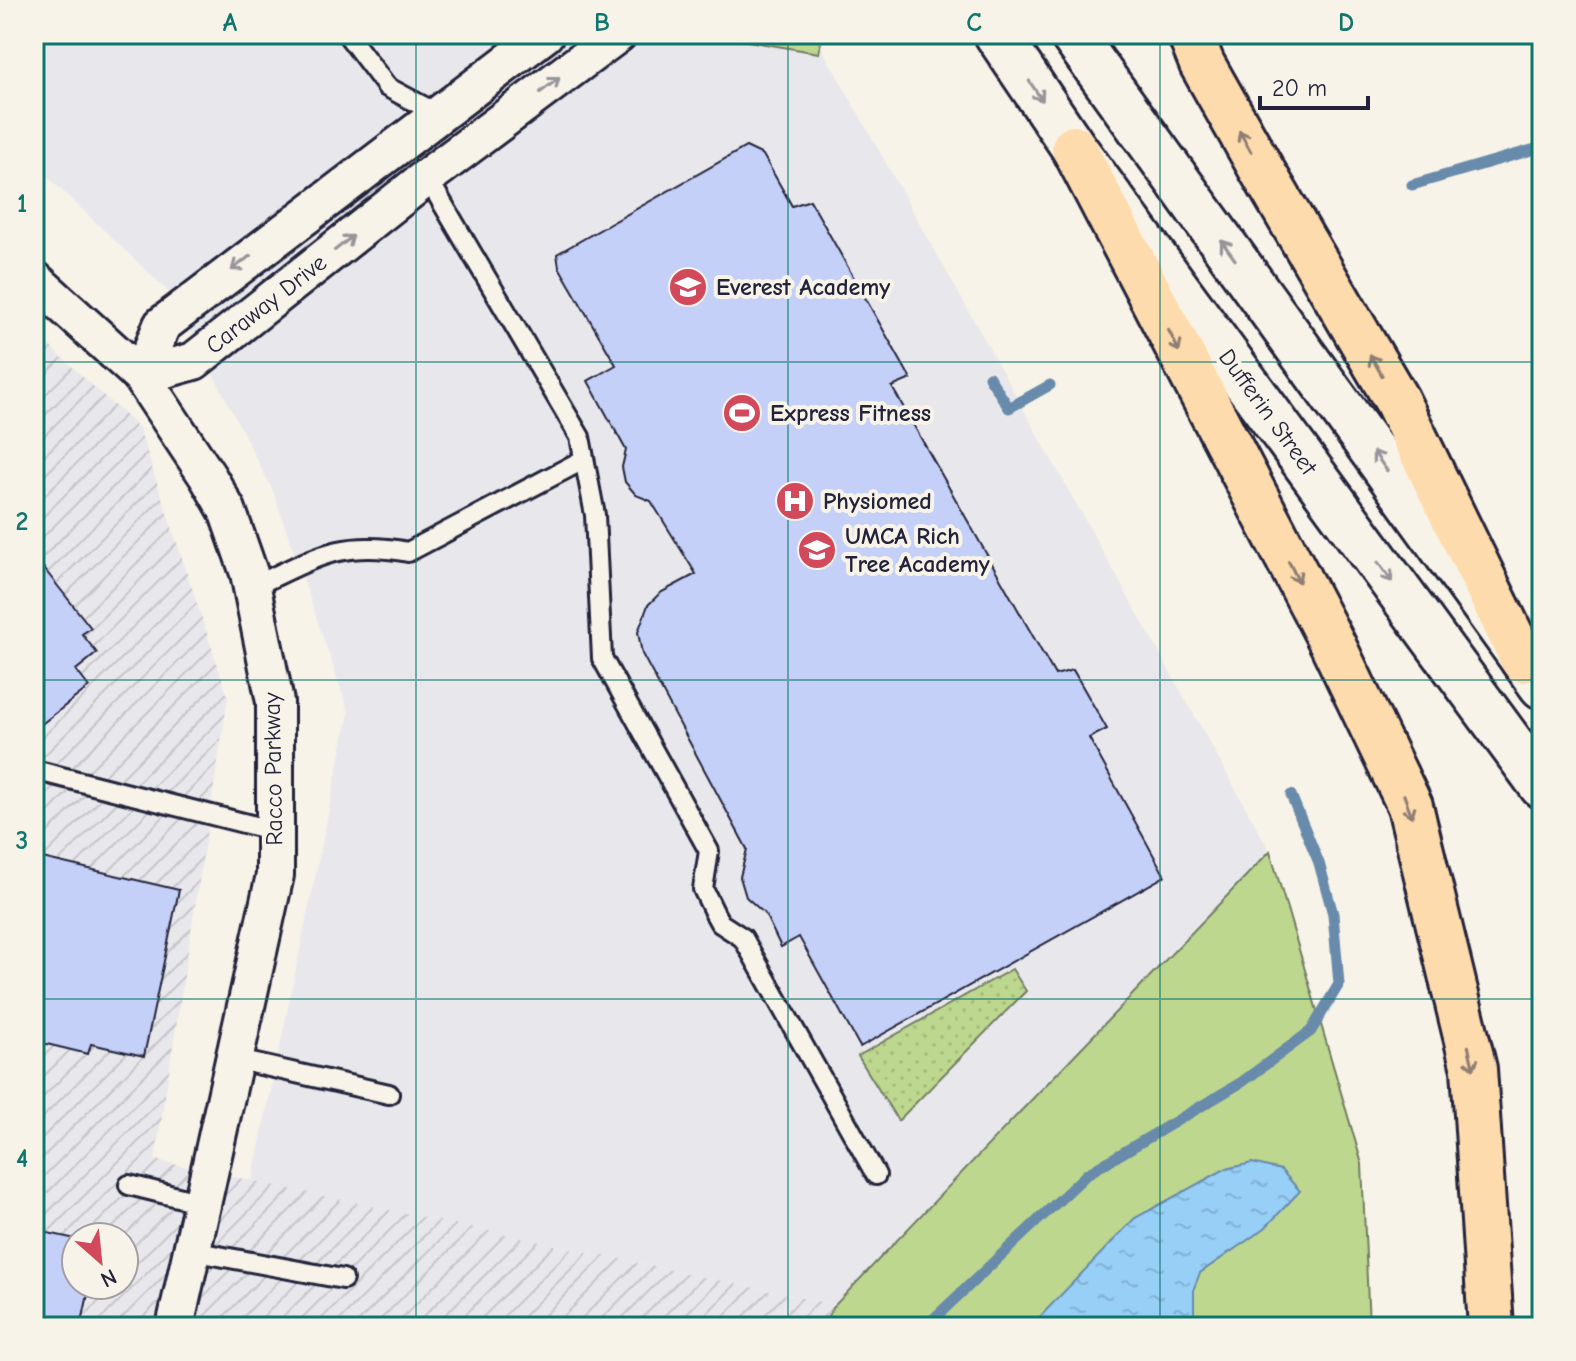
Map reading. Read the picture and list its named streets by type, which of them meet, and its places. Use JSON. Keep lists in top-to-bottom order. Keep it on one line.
{"streets":{"main road":["Dufferin Street"],"street":["Caraway Drive","Racco Parkway"]},"crossings":[["Caraway Drive","Racco Parkway"]],"places":{"school or university":["Everest Academy","UMCA Rich Tree Academy"],"sports":["Express Fitness"],"hospital":["Physiomed"]},"scale_bar":"20 m","north":"bottom right","grid":{"columns":["A","B","C","D"],"rows":["1","2","3","4"]}}
